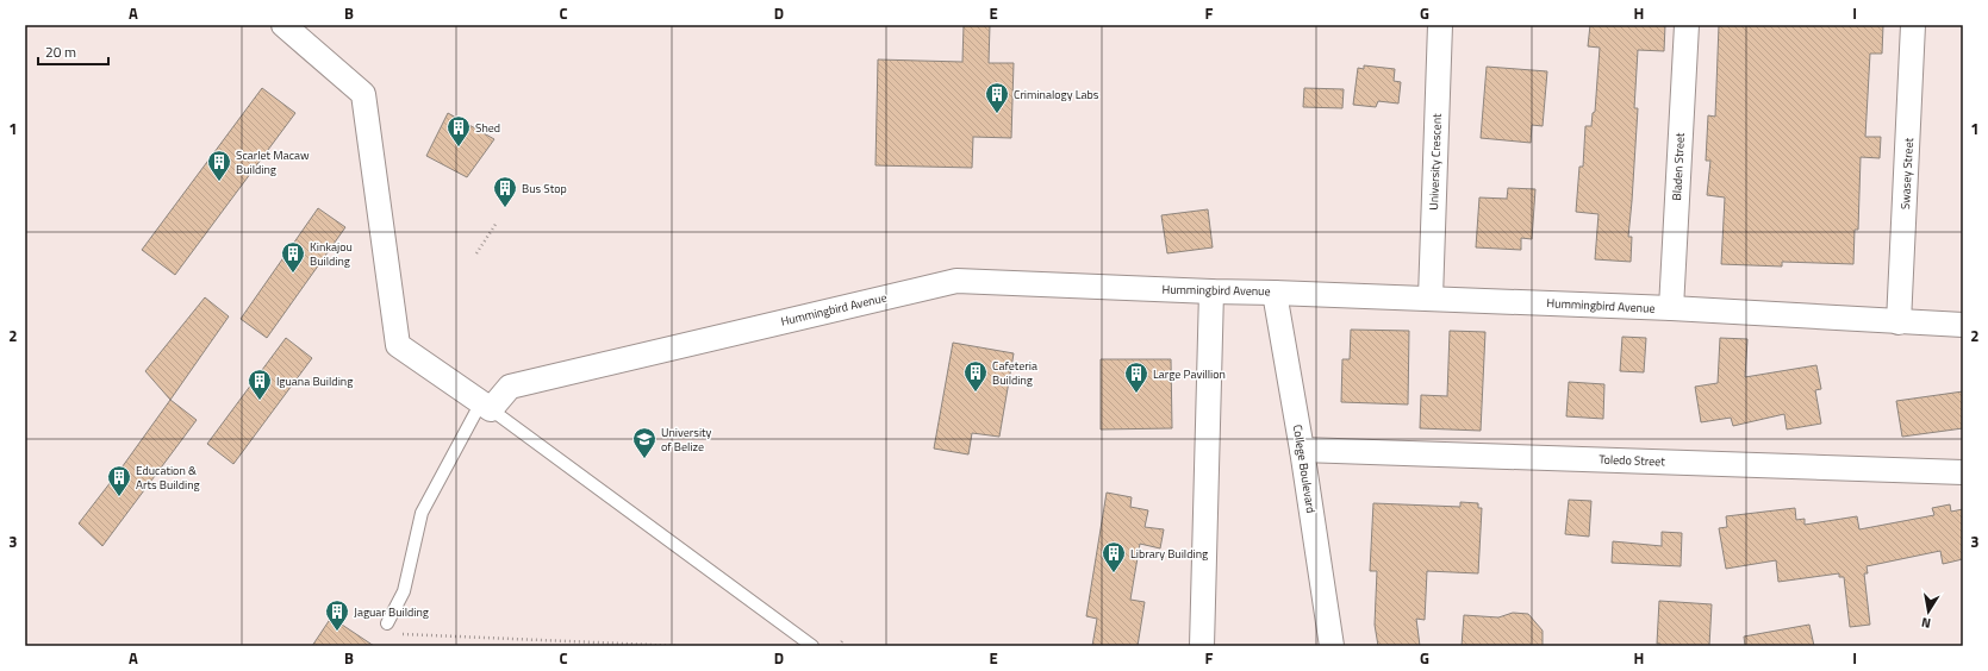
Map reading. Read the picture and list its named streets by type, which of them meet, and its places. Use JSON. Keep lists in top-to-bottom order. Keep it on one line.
{"streets":{"street":["University Crescent","Bladen Street","Swasey Street","Hummingbird Avenue","Toledo Street","College Boulevard"]},"crossings":[["University Crescent","Hummingbird Avenue"],["Bladen Street","Hummingbird Avenue"],["Swasey Street","Hummingbird Avenue"],["Hummingbird Avenue","College Boulevard"],["Toledo Street","College Boulevard"]],"places":{"building":["Criminalogy Labs","Shed","Scarlet Macaw Building","Bus Stop","Kinkajou Building","Cafeteria Building","Large Pavillion","Iguana Building","Education & Arts Building","Library Building","Jaguar Building"],"school or university":["University of Belize"]},"scale_bar":"20 m","north":"bottom","grid":{"columns":["A","B","C","D","E","F","G","H","I"],"rows":["1","2","3"]}}
